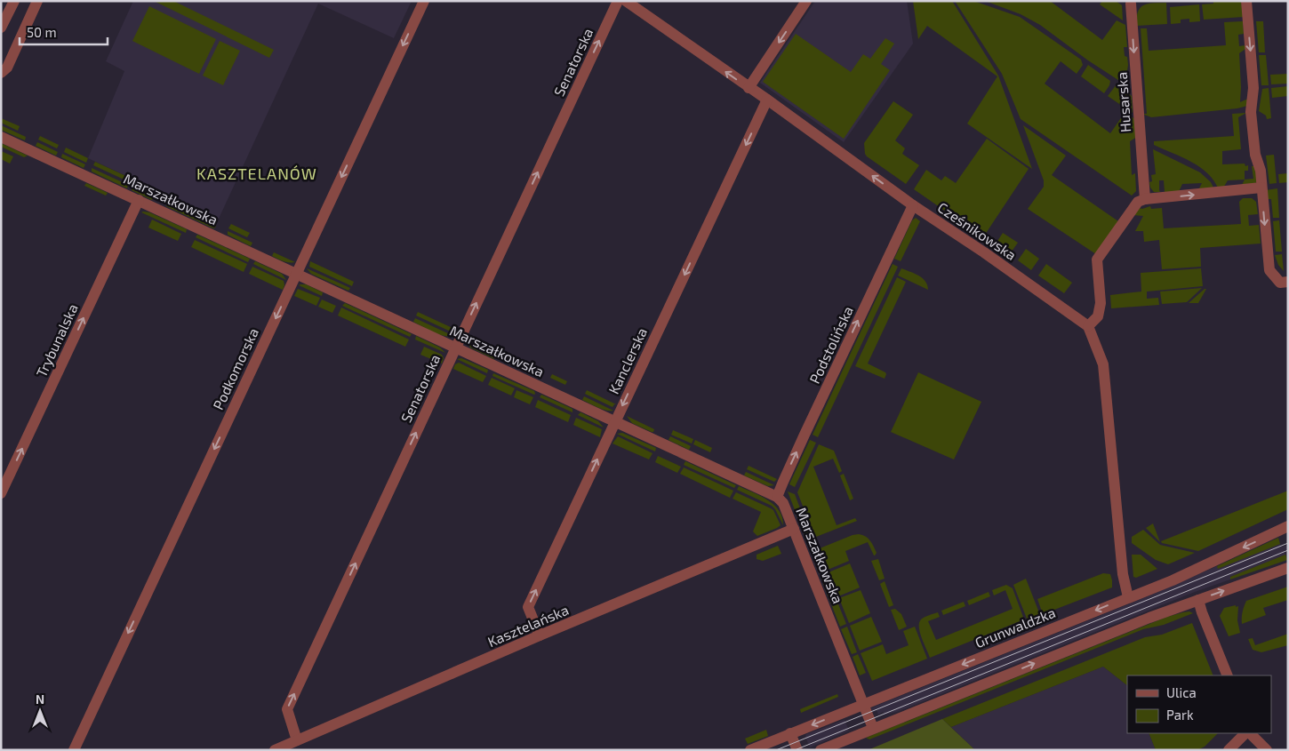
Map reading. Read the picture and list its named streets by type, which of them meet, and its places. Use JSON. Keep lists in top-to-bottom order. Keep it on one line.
{"streets":{"street":["Senatorska","Husarska","Marszałkowska","Cześnikowska","Trybunalska","Podstolińska","Kanclerska","Podkomorska","Kasztelańska","Grunwaldzka"]},"crossings":[["Senatorska","Marszałkowska"],["Senatorska","Kasztelańska"],["Marszałkowska","Trybunalska"],["Marszałkowska","Podstolińska"],["Marszałkowska","Kanclerska"],["Marszałkowska","Podkomorska"],["Marszałkowska","Kasztelańska"],["Marszałkowska","Grunwaldzka"],["Cześnikowska","Podstolińska"],["Cześnikowska","Kanclerska"],["Kanclerska","Kasztelańska"]],"one_way":["Senatorska","Husarska","Cześnikowska","Trybunalska","Podstolińska","Podkomorska"],"districts":["KASZTELANÓW"],"legend":["Ulica","Park"],"scale_bar":"50 m","north":"top"}
